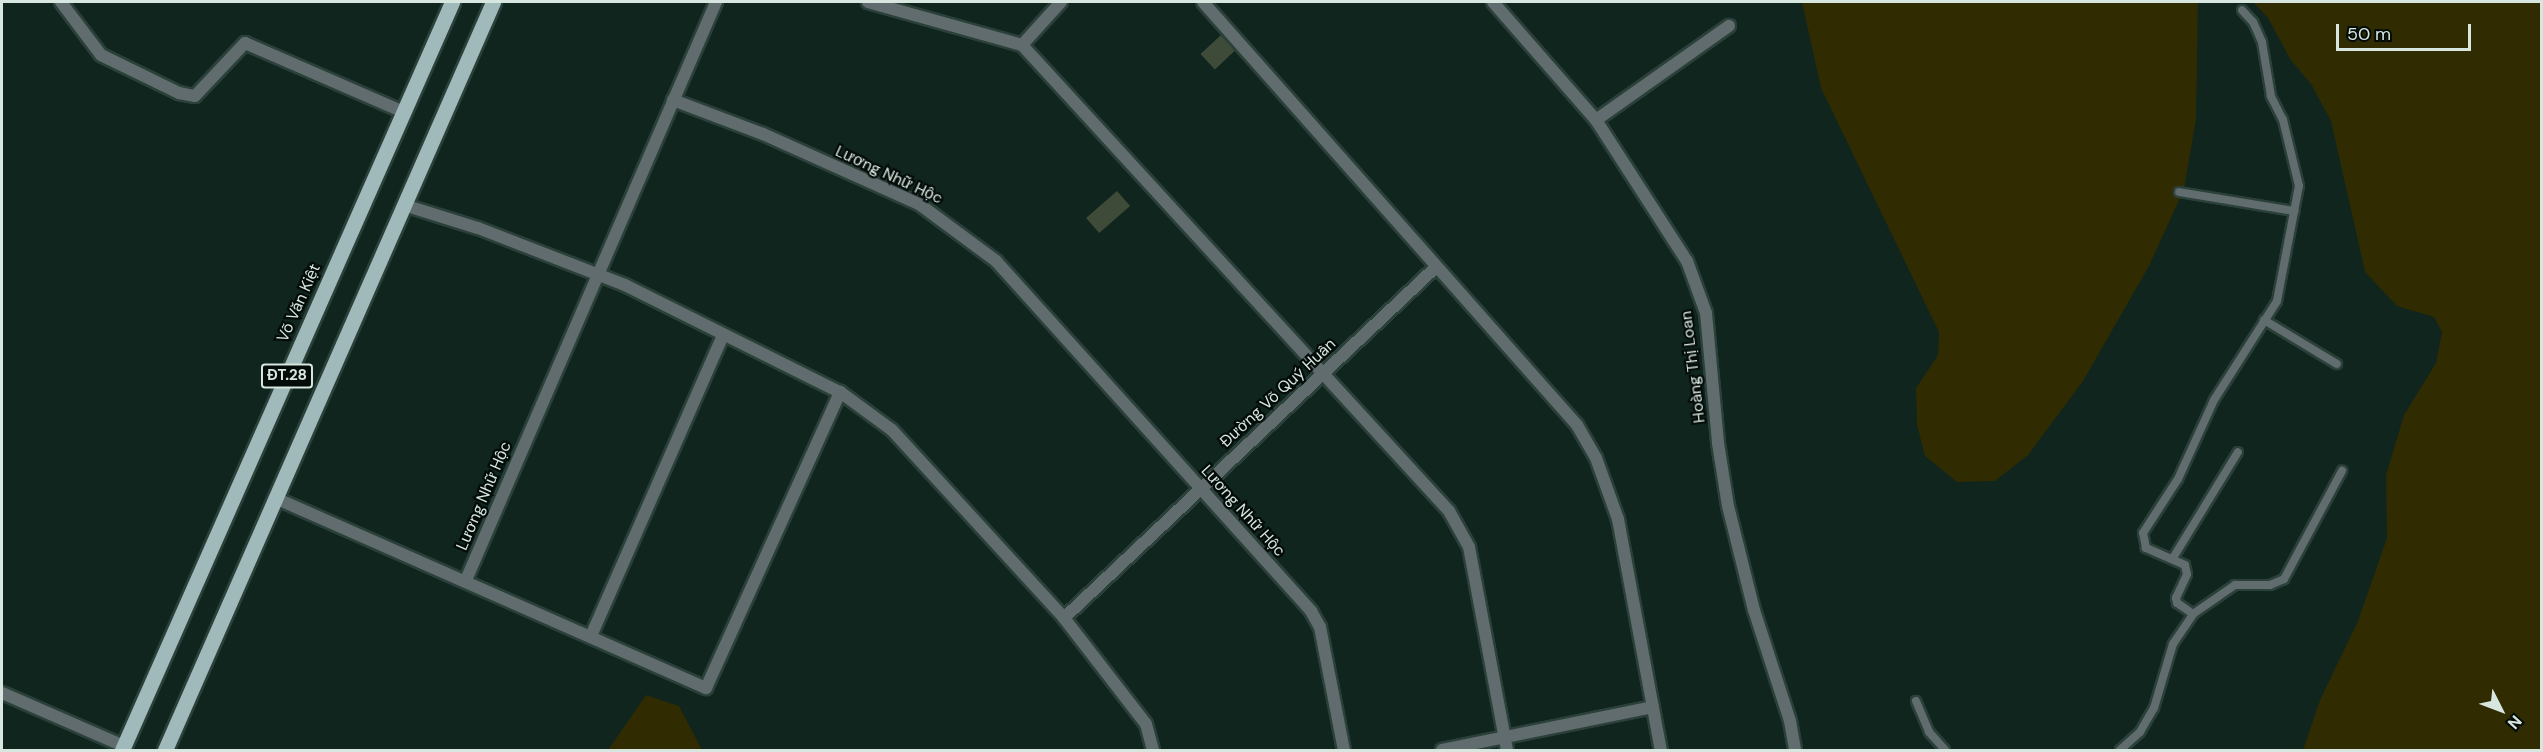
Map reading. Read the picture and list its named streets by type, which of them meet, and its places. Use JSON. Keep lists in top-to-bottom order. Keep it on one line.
{"streets":{"main road":["Võ Văn Kiệt","ĐT.28"],"street":["Lương Nhữ Hộc","Hoàng Thị Loan","Đường Võ Quý Huân"]},"crossings":[["Lương Nhữ Hộc","Đường Võ Quý Huân"]],"scale_bar":"50 m","north":"bottom right"}
